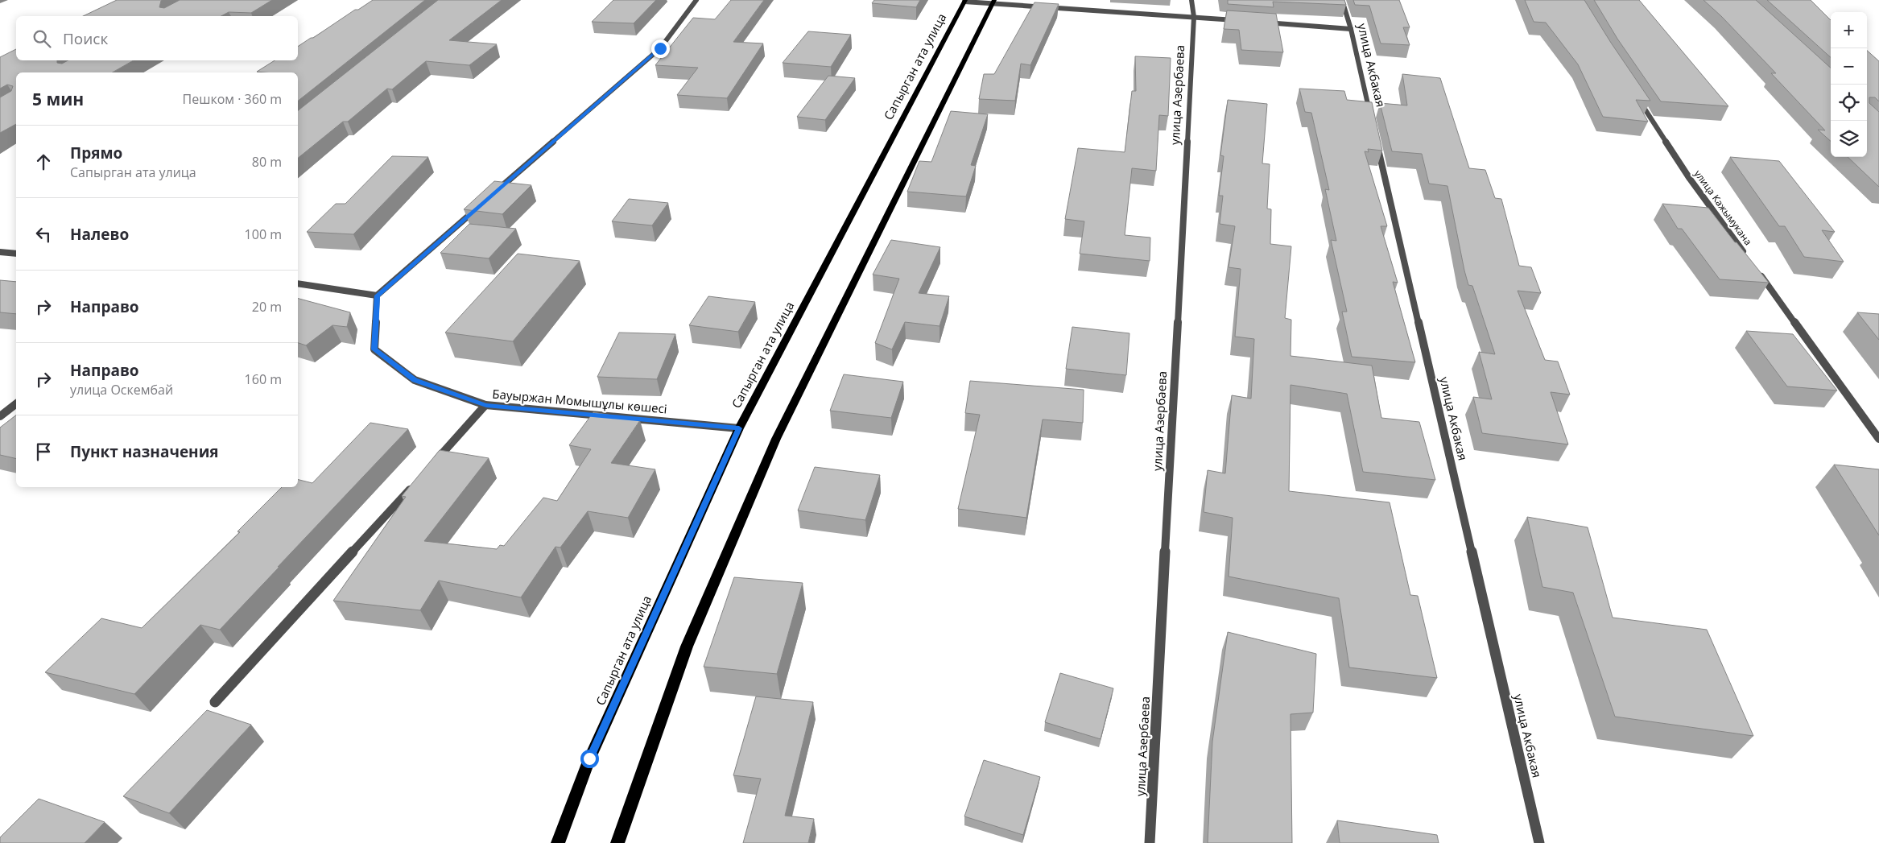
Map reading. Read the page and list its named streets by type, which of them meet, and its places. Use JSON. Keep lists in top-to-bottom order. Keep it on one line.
{"streets":{"main road":["Сапырган ата улица"],"street":["улица Акбакая","улица Азербаева","улица Кажымукана","Бауыржан Момышұлы көшесі"]},"crossings":[["Сапырган ата улица","Бауыржан Момышұлы көшесі"]],"page":{"map_buttons":["+","−"],"search":"Поиск","heading":["5 мин","Пешком · 360 m"],"list":[["Прямо","Сапырган ата улица","80 m"],["Налево","100 m"],["Направо","20 m"],["Направо","улица Оскембай","160 m"],"Пункт назначения"]}}
